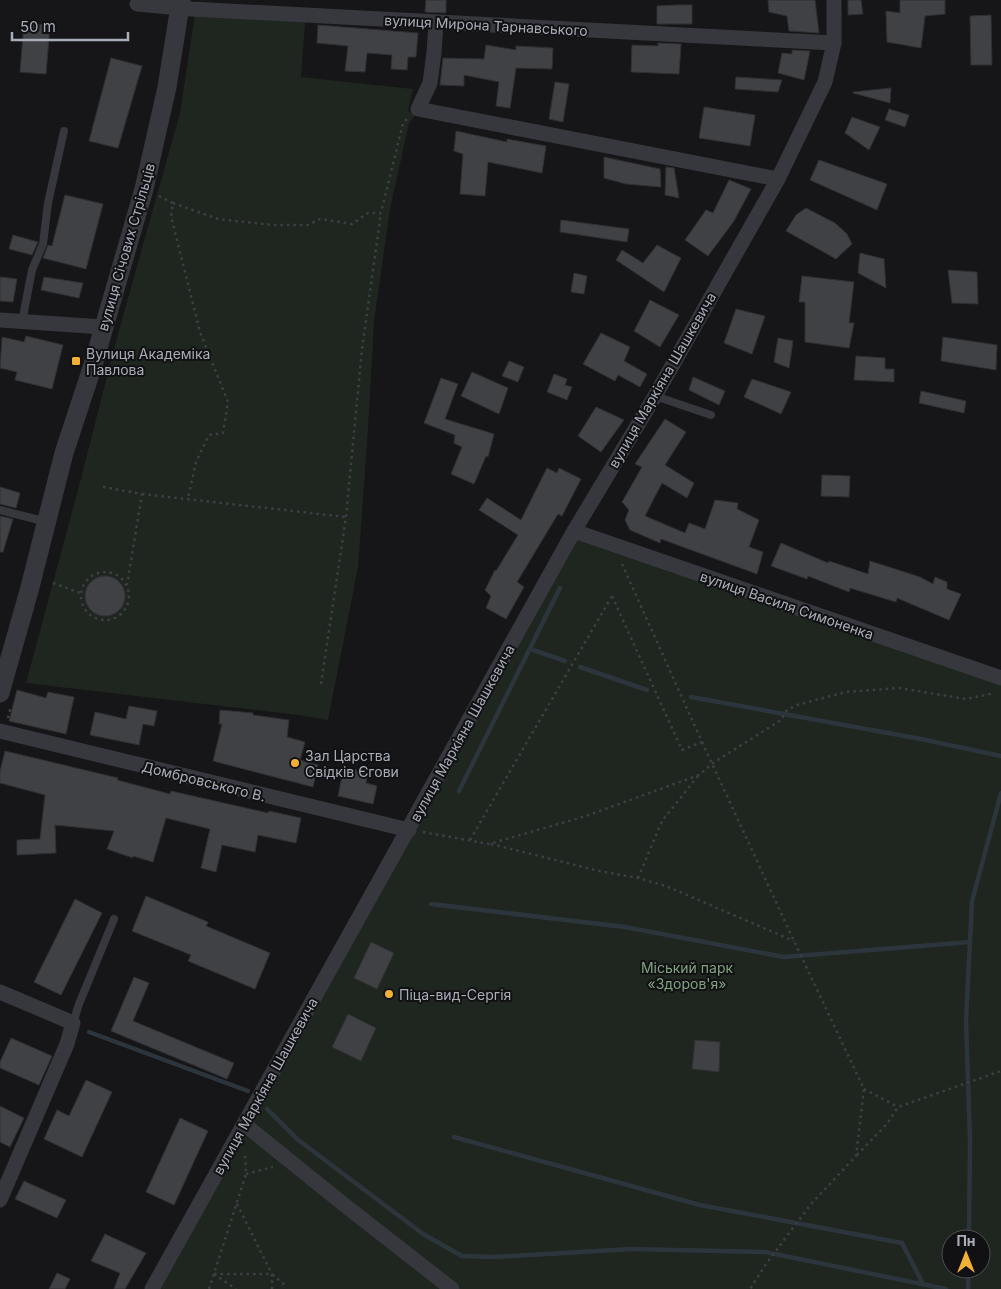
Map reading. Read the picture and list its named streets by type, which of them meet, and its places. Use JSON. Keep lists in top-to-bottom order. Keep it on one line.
{"streets":{"street":["вулиця Мирона Тарнавського","вулиця Січових Стрільців","вулиця Маркіяна Шашкевича","вулиця Василя Симоненка","Домбровського В."]},"crossings":[["вулиця Мирона Тарнавського","вулиця Січових Стрільців"],["вулиця Мирона Тарнавського","вулиця Маркіяна Шашкевича"],["вулиця Маркіяна Шашкевича","вулиця Василя Симоненка"],["вулиця Маркіяна Шашкевича","Домбровського В."]],"parks":["Міський парк «Здоров'я»"],"places":{"transit":["Вулиця Академіка Павлова"],"other":["Зал Царства Свідків Єгови","Піца-вид-Сергія"]},"scale_bar":"50 m","north":"top"}
